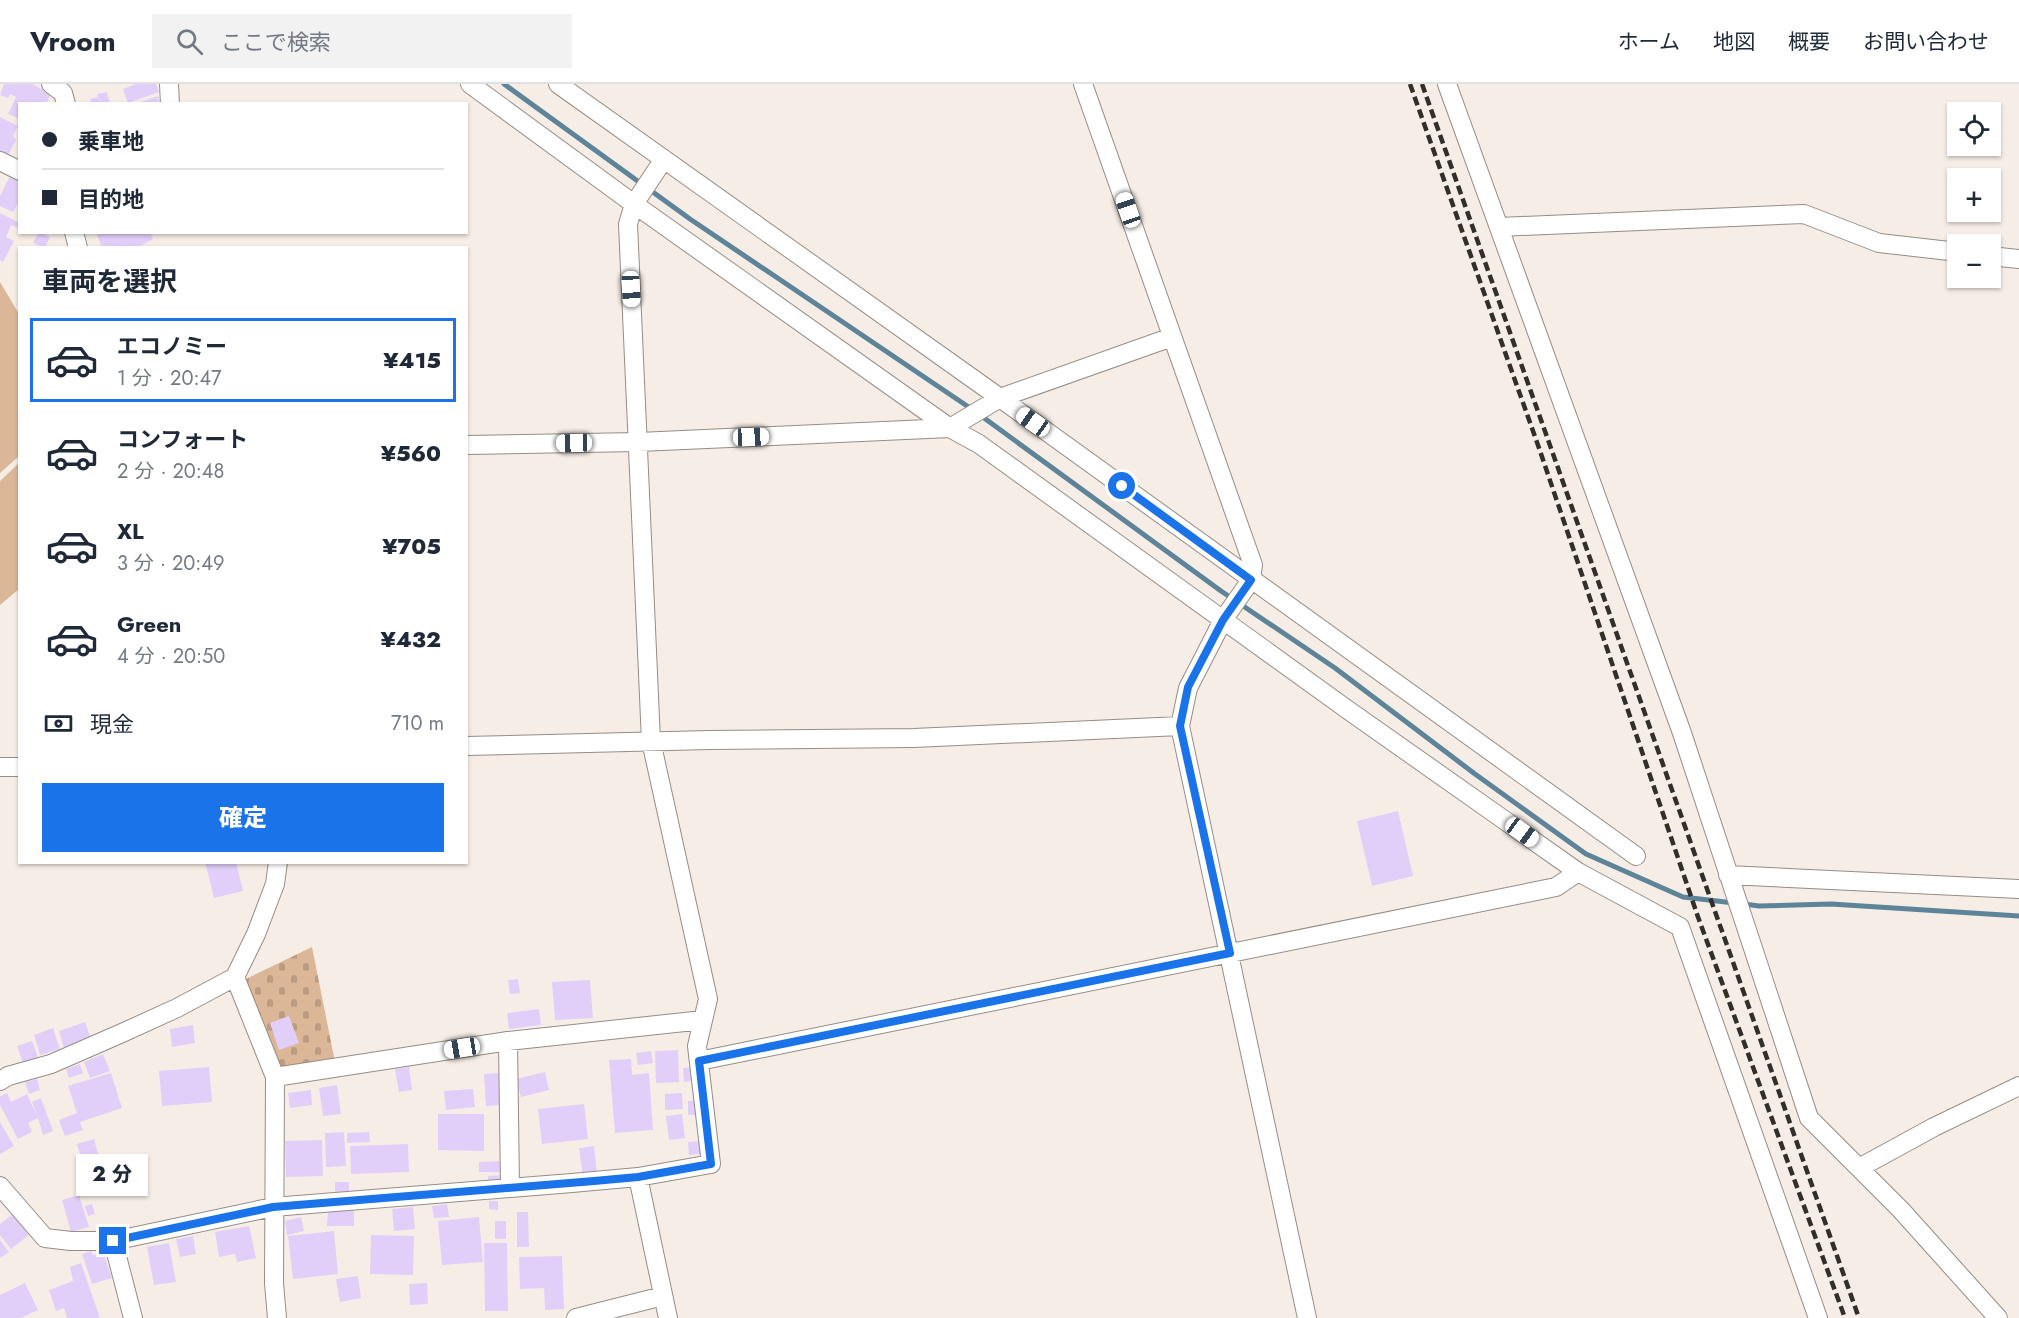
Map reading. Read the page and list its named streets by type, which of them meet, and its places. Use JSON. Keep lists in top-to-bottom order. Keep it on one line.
{"page":{"header":"Vroom","search":"ここで検索","nav":["ホーム","地図","概要","お問い合わせ"],"map_buttons":["+","−"],"banner":["乗車地","目的地"],"heading":"車両を選択","list":[{"name":"エコノミー","note":"1 分 · 20:47","value":"¥415"},{"name":"コンフォート","note":"2 分 · 20:48","value":"¥560"},{"name":"XL","note":"3 分 · 20:49","value":"¥705"},{"name":"Green","note":"4 分 · 20:50","value":"¥432"}],"pay":["現金","710 m"],"buttons":"確定","bubble":"2 分"}}
